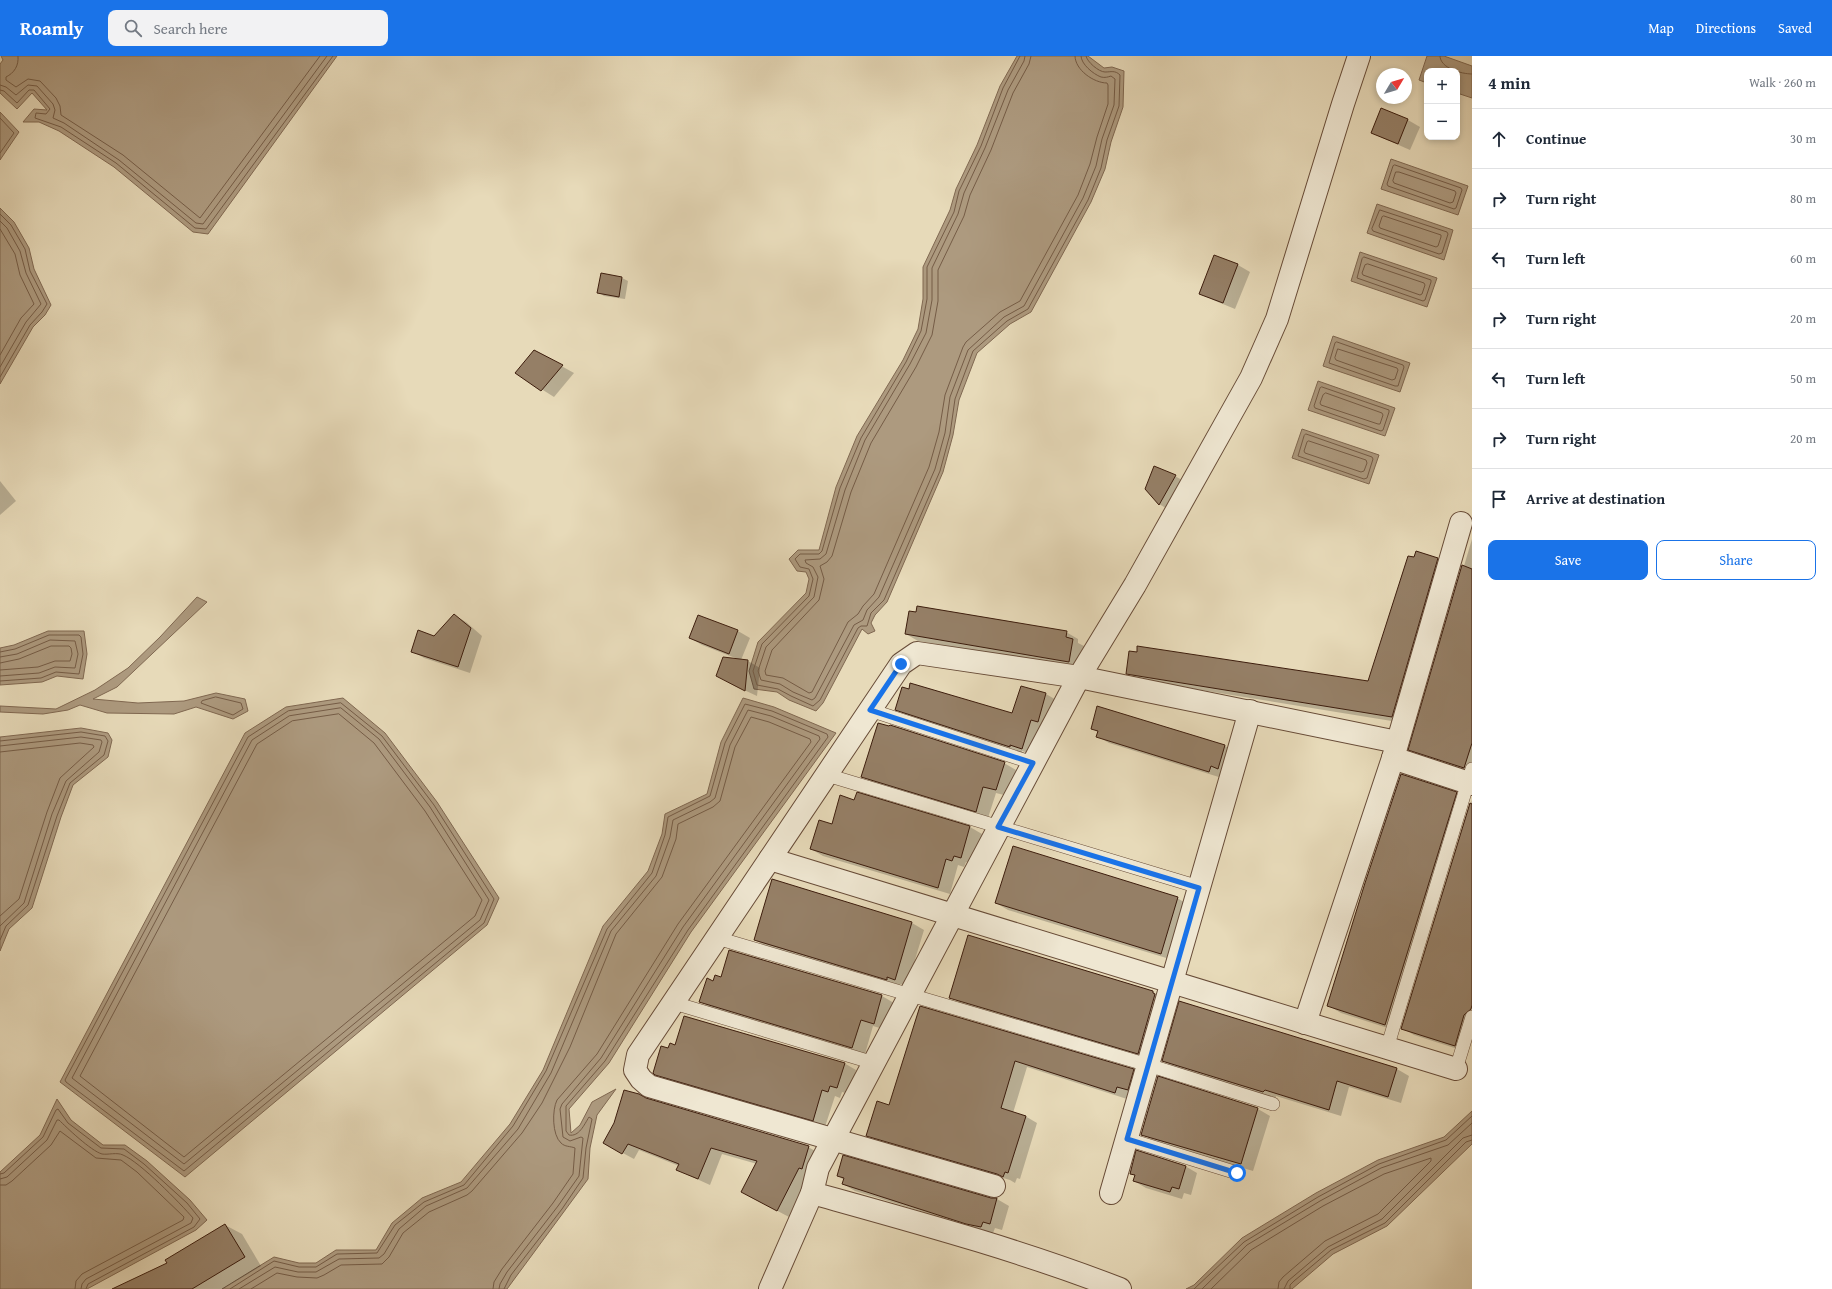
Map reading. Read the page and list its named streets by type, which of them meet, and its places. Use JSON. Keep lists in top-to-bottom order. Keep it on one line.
{"north":"top right","page":{"header":"Roamly","search":"Search here","nav":["Map","Directions","Saved"],"heading":["4 min","Walk · 260 m"],"map_buttons":["+","−"],"list":[["Continue","30 m"],["Turn right","80 m"],["Turn left","60 m"],["Turn right","20 m"],["Turn left","50 m"],["Turn right","20 m"],"Arrive at destination"],"buttons":["Save","Share"]}}
